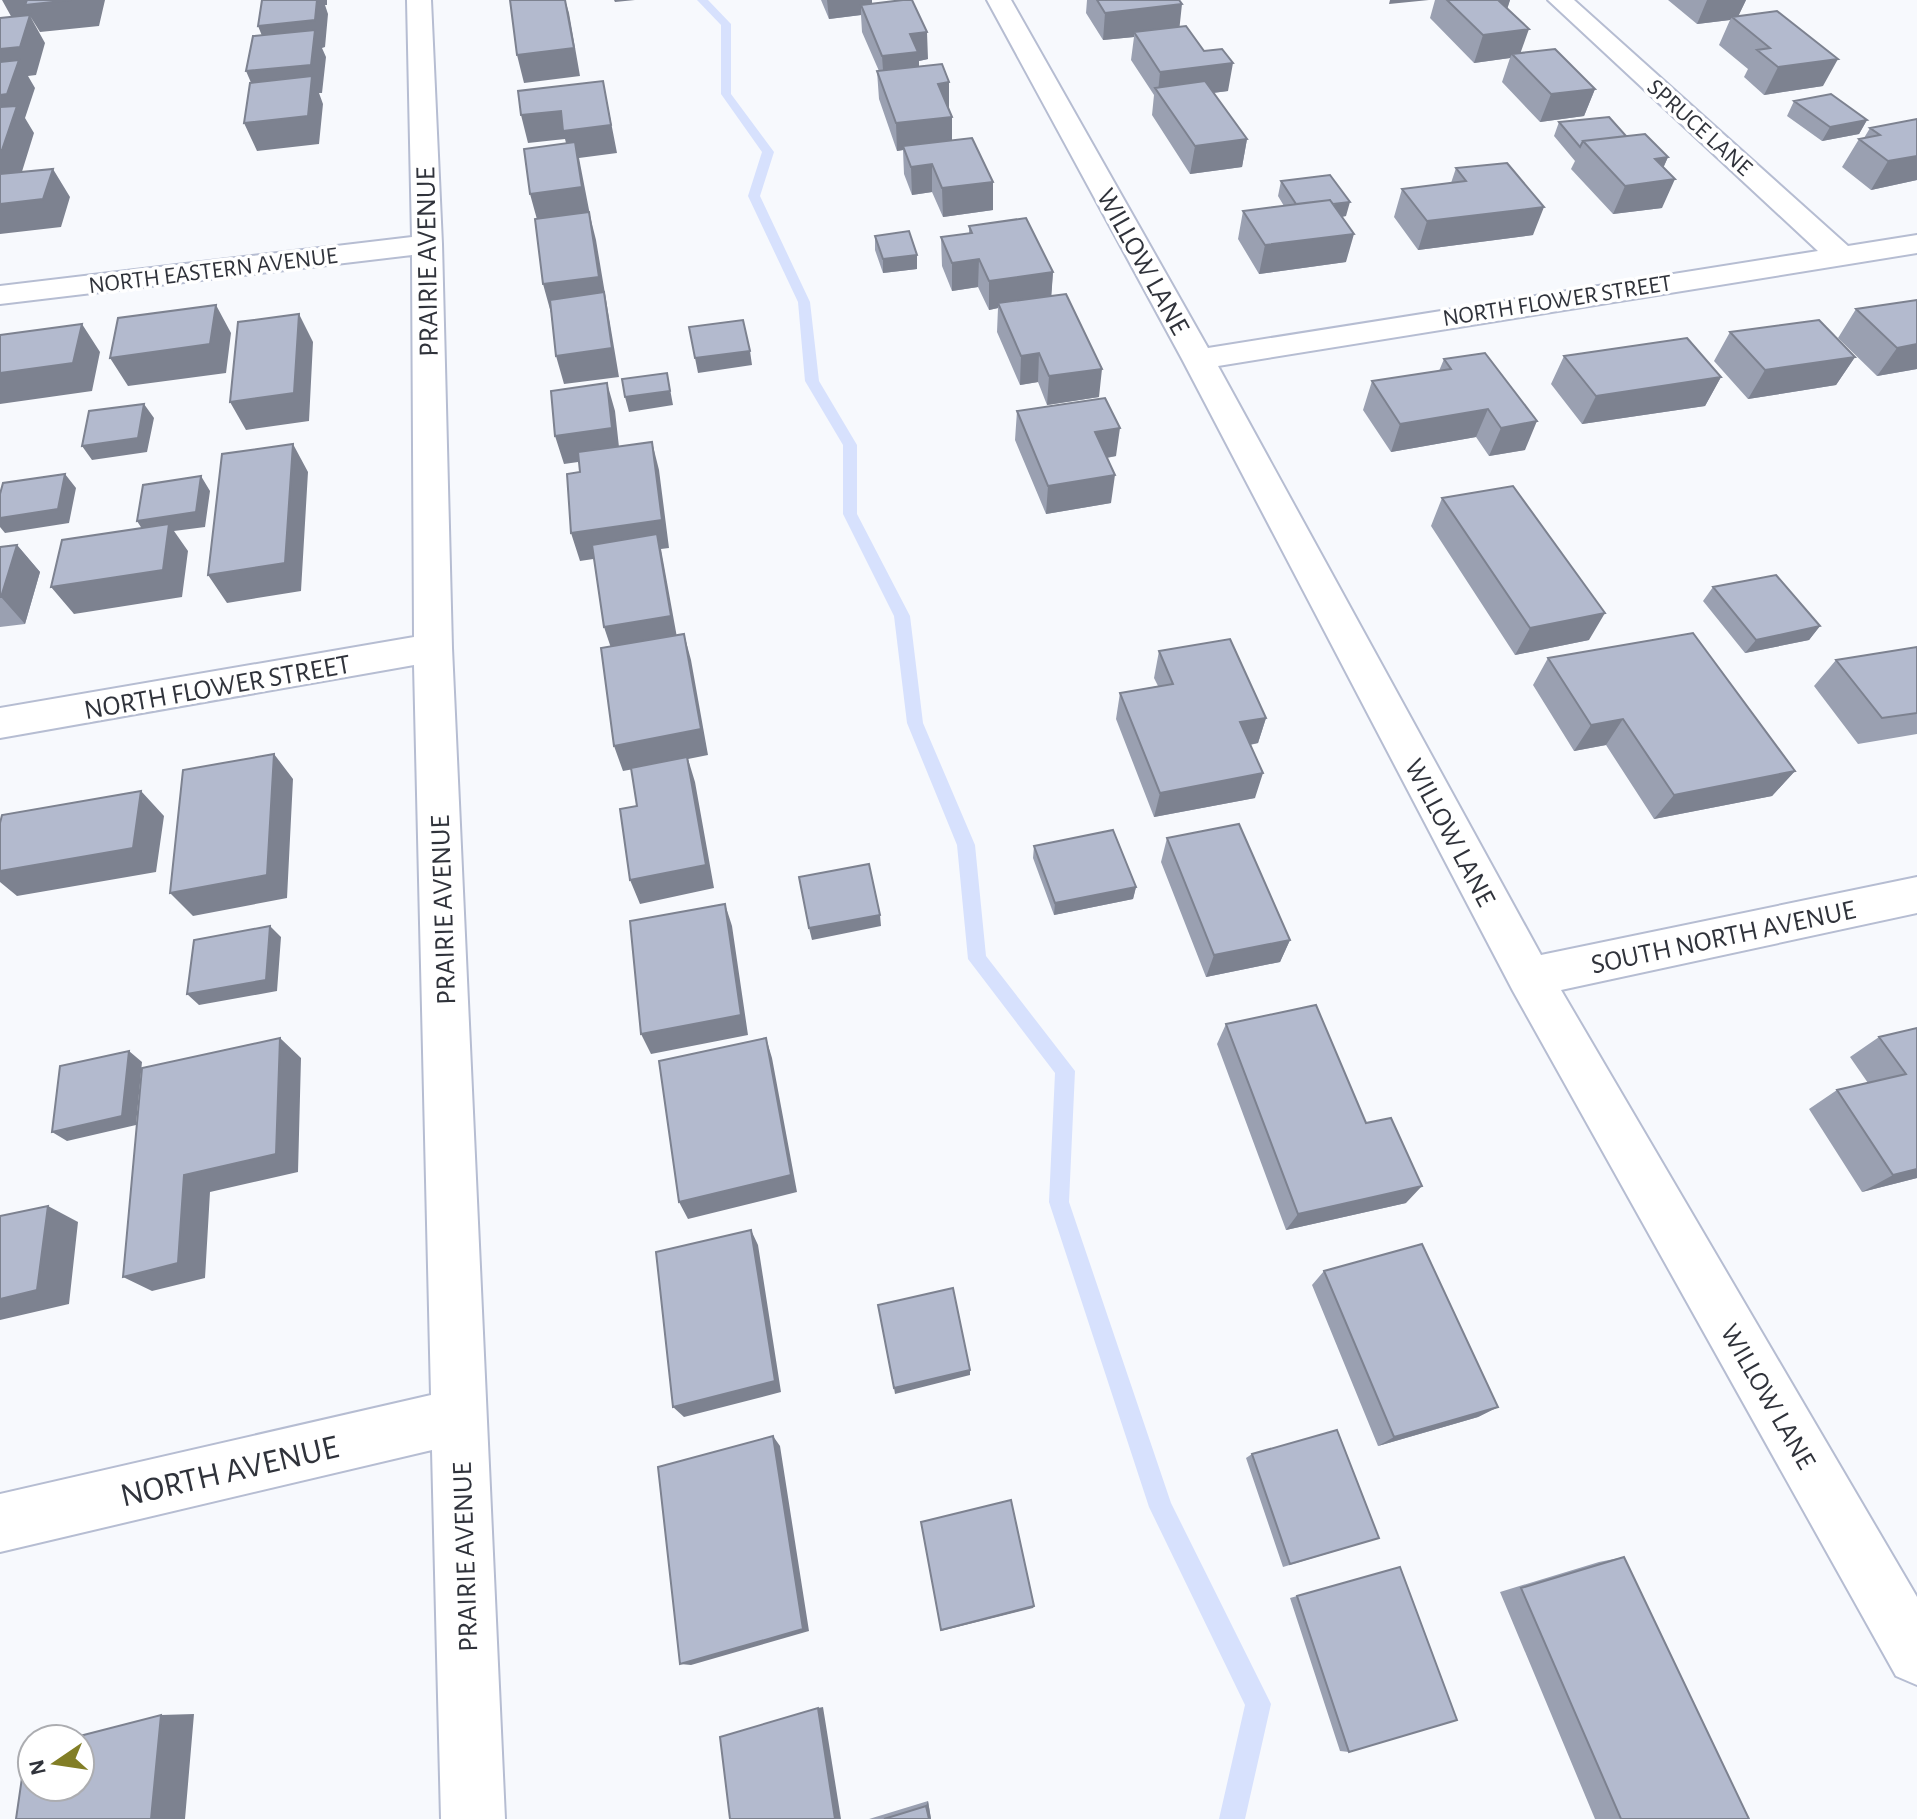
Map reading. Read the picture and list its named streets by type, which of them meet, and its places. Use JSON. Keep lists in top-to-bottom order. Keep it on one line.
{"streets":{"street":["SPRUCE LANE","WILLOW LANE","PRAIRIE AVENUE","NORTH EASTERN AVENUE","NORTH FLOWER STREET","SOUTH NORTH AVENUE","NORTH AVENUE"]},"crossings":[["SPRUCE LANE","NORTH FLOWER STREET"],["WILLOW LANE","NORTH FLOWER STREET"],["WILLOW LANE","SOUTH NORTH AVENUE"],["PRAIRIE AVENUE","NORTH EASTERN AVENUE"],["PRAIRIE AVENUE","NORTH FLOWER STREET"],["PRAIRIE AVENUE","NORTH AVENUE"]],"north":"left"}
